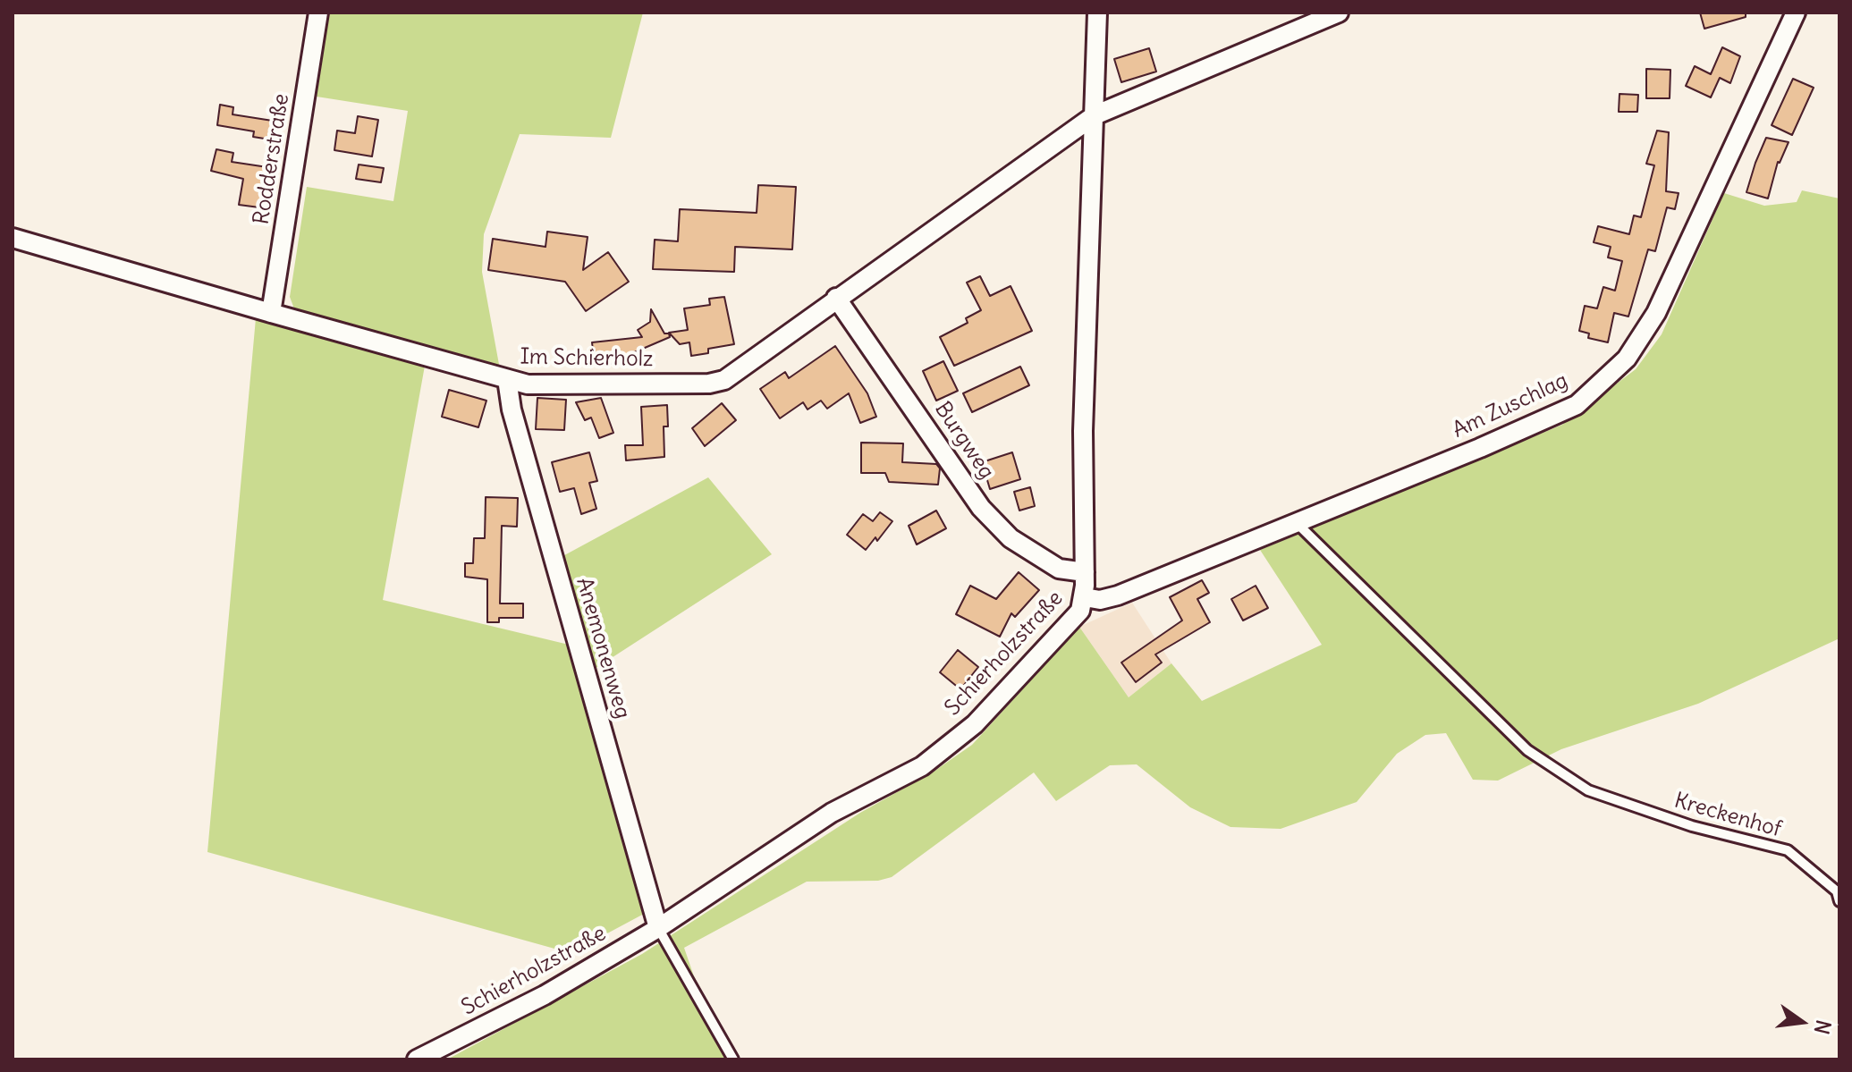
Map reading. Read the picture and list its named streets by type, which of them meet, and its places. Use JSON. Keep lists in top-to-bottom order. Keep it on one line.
{"streets":{"street":["Rodderstraße","Im Schierholz","Am Zuschlag","Burgweg","Anemonenweg","Schierholzstraße"],"lane":["Kreckenhof"]},"crossings":[["Rodderstraße","Im Schierholz"],["Im Schierholz","Burgweg"],["Im Schierholz","Anemonenweg"],["Im Schierholz","Schierholzstraße"],["Am Zuschlag","Schierholzstraße"],["Am Zuschlag","Kreckenhof"],["Burgweg","Schierholzstraße"],["Anemonenweg","Schierholzstraße"]],"north":"right"}
